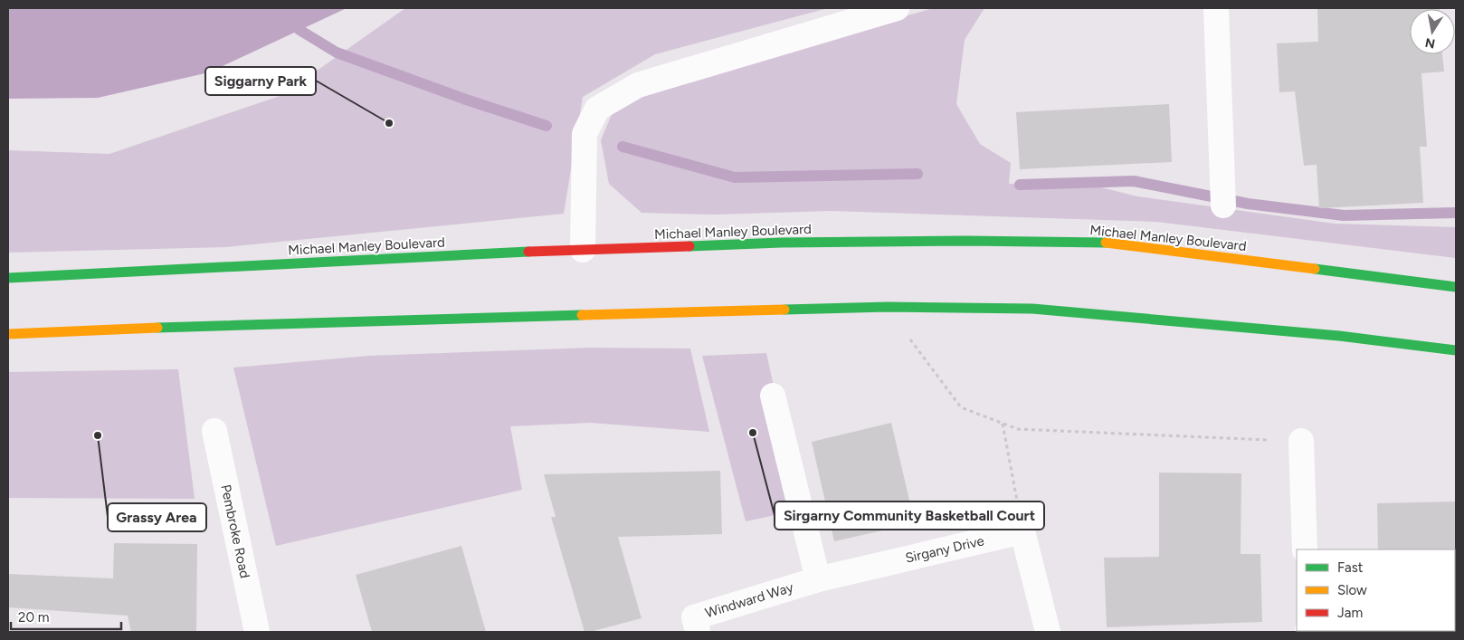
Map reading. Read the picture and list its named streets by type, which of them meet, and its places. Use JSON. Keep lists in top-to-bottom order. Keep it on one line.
{"streets":{"highway":["Michael Manley Boulevard"],"street":["Pembroke Road","Sirgany Drive","Windward Way"]},"crossings":[["Sirgany Drive","Windward Way"]],"places":["Siggarny Park","Sirgarny Community Basketball Court","Grassy Area"],"legend":["Fast","Slow","Jam"],"scale_bar":"20 m","north":"bottom"}
